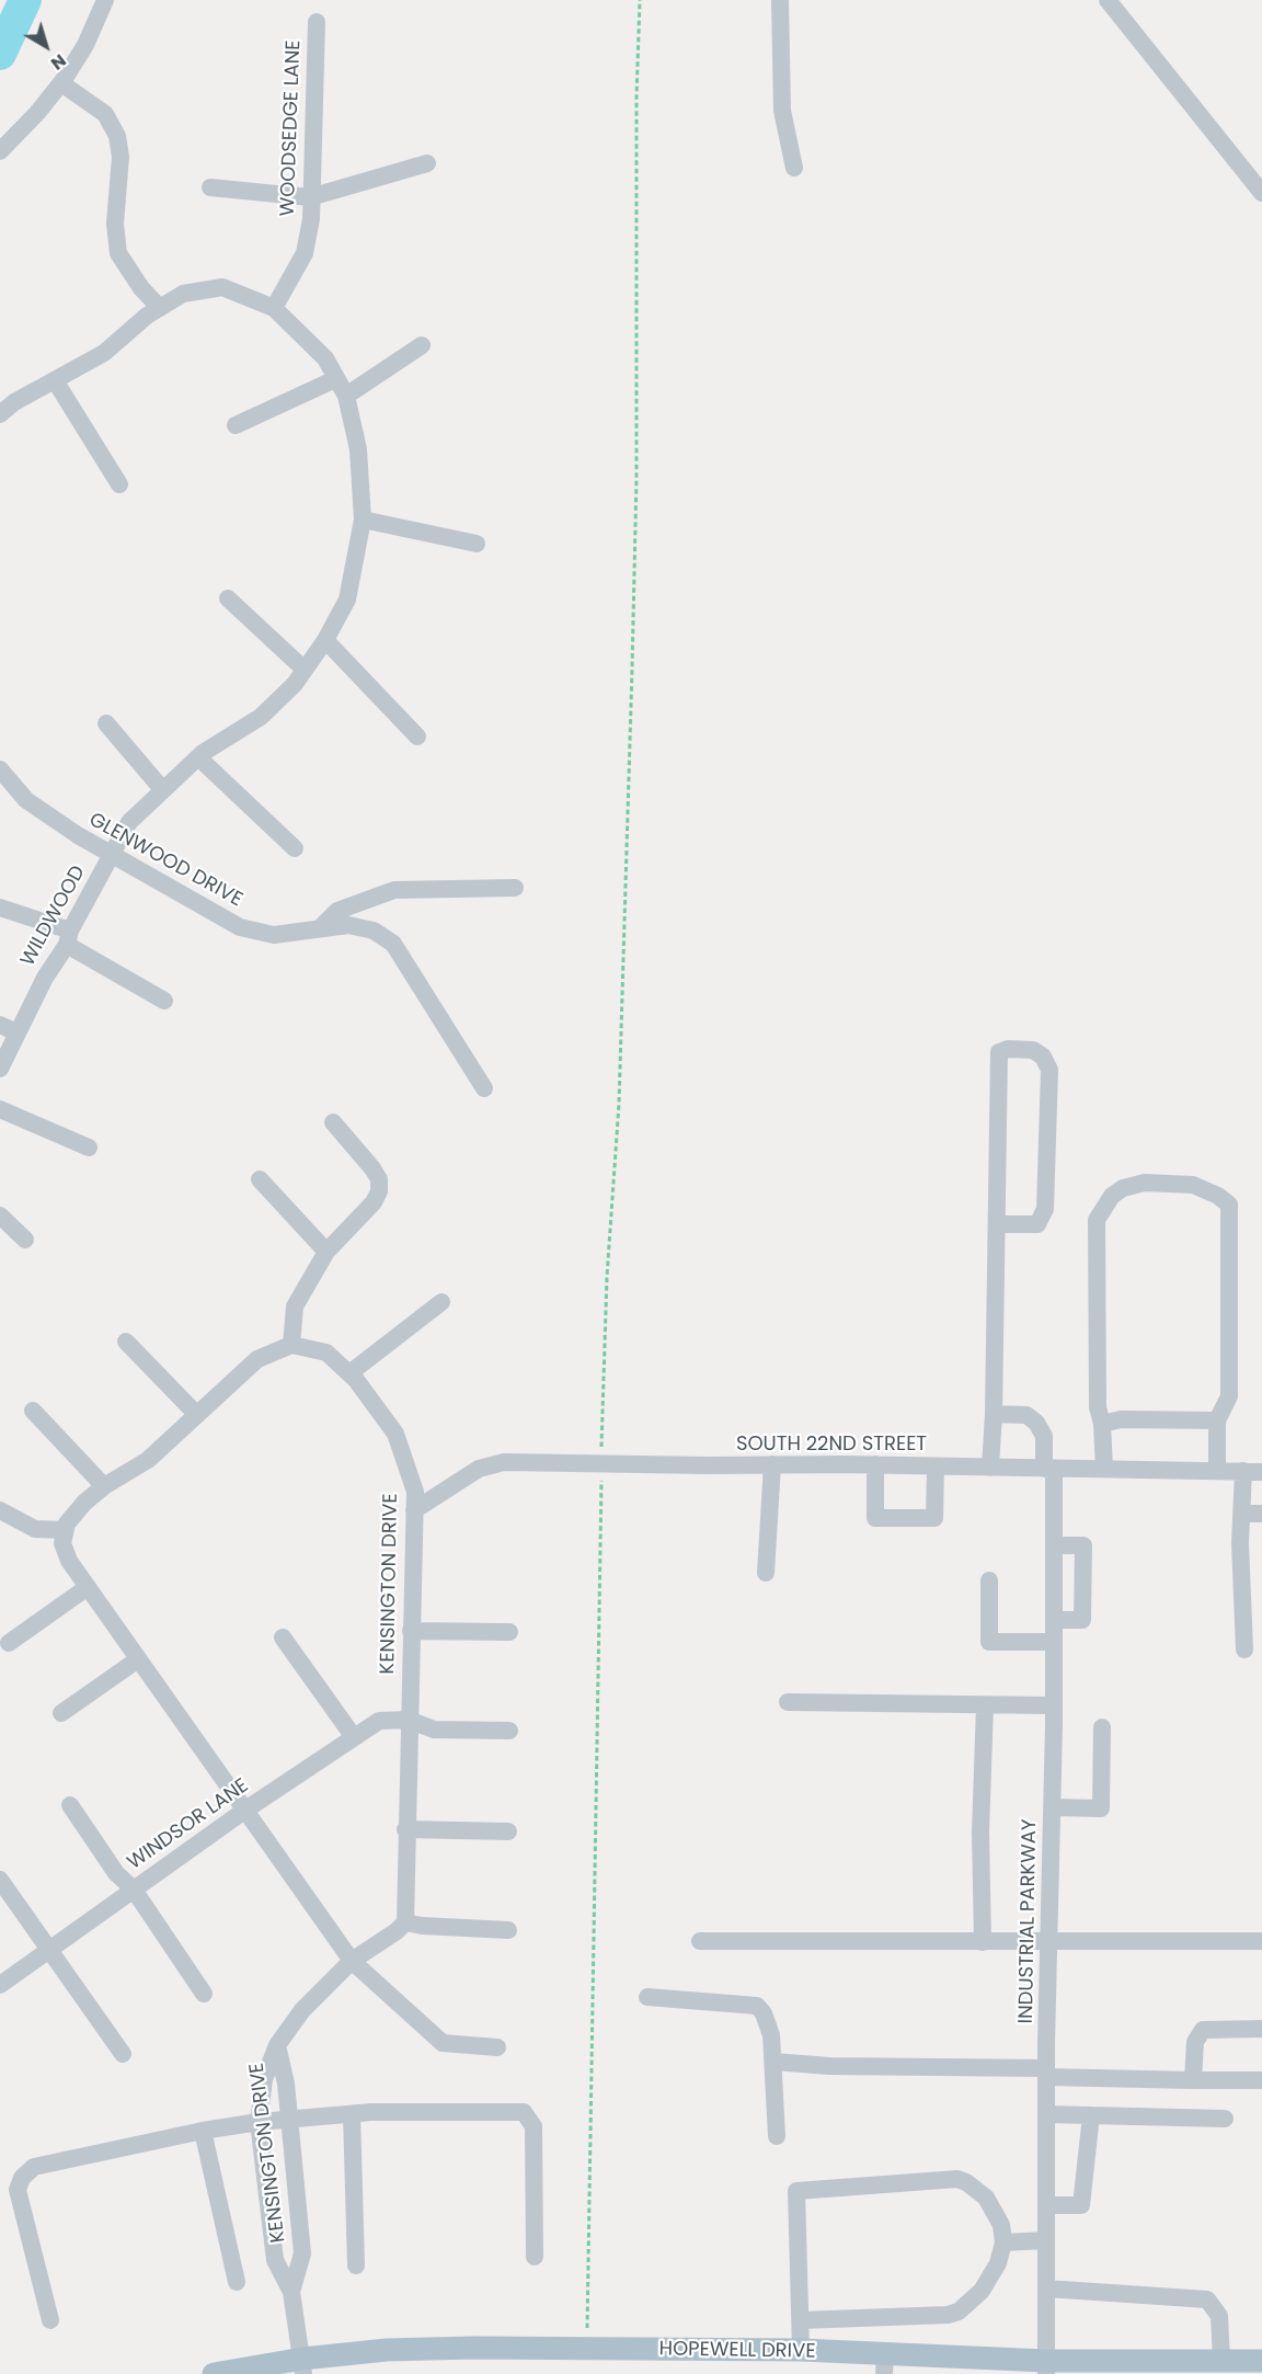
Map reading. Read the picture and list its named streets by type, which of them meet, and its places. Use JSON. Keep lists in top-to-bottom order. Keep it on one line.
{"streets":{"main road":["HOPEWELL DRIVE"],"street":["WOODSEDGE LANE","GLENWOOD DRIVE","WILDWOOD","SOUTH 22ND STREET","KENSINGTON DRIVE","WINDSOR LANE","INDUSTRIAL PARKWAY"]},"crossings":[["GLENWOOD DRIVE","WILDWOOD"],["SOUTH 22ND STREET","KENSINGTON DRIVE"],["SOUTH 22ND STREET","INDUSTRIAL PARKWAY"],["KENSINGTON DRIVE","WINDSOR LANE"],["KENSINGTON DRIVE","HOPEWELL DRIVE"],["INDUSTRIAL PARKWAY","HOPEWELL DRIVE"]],"north":"bottom right"}
